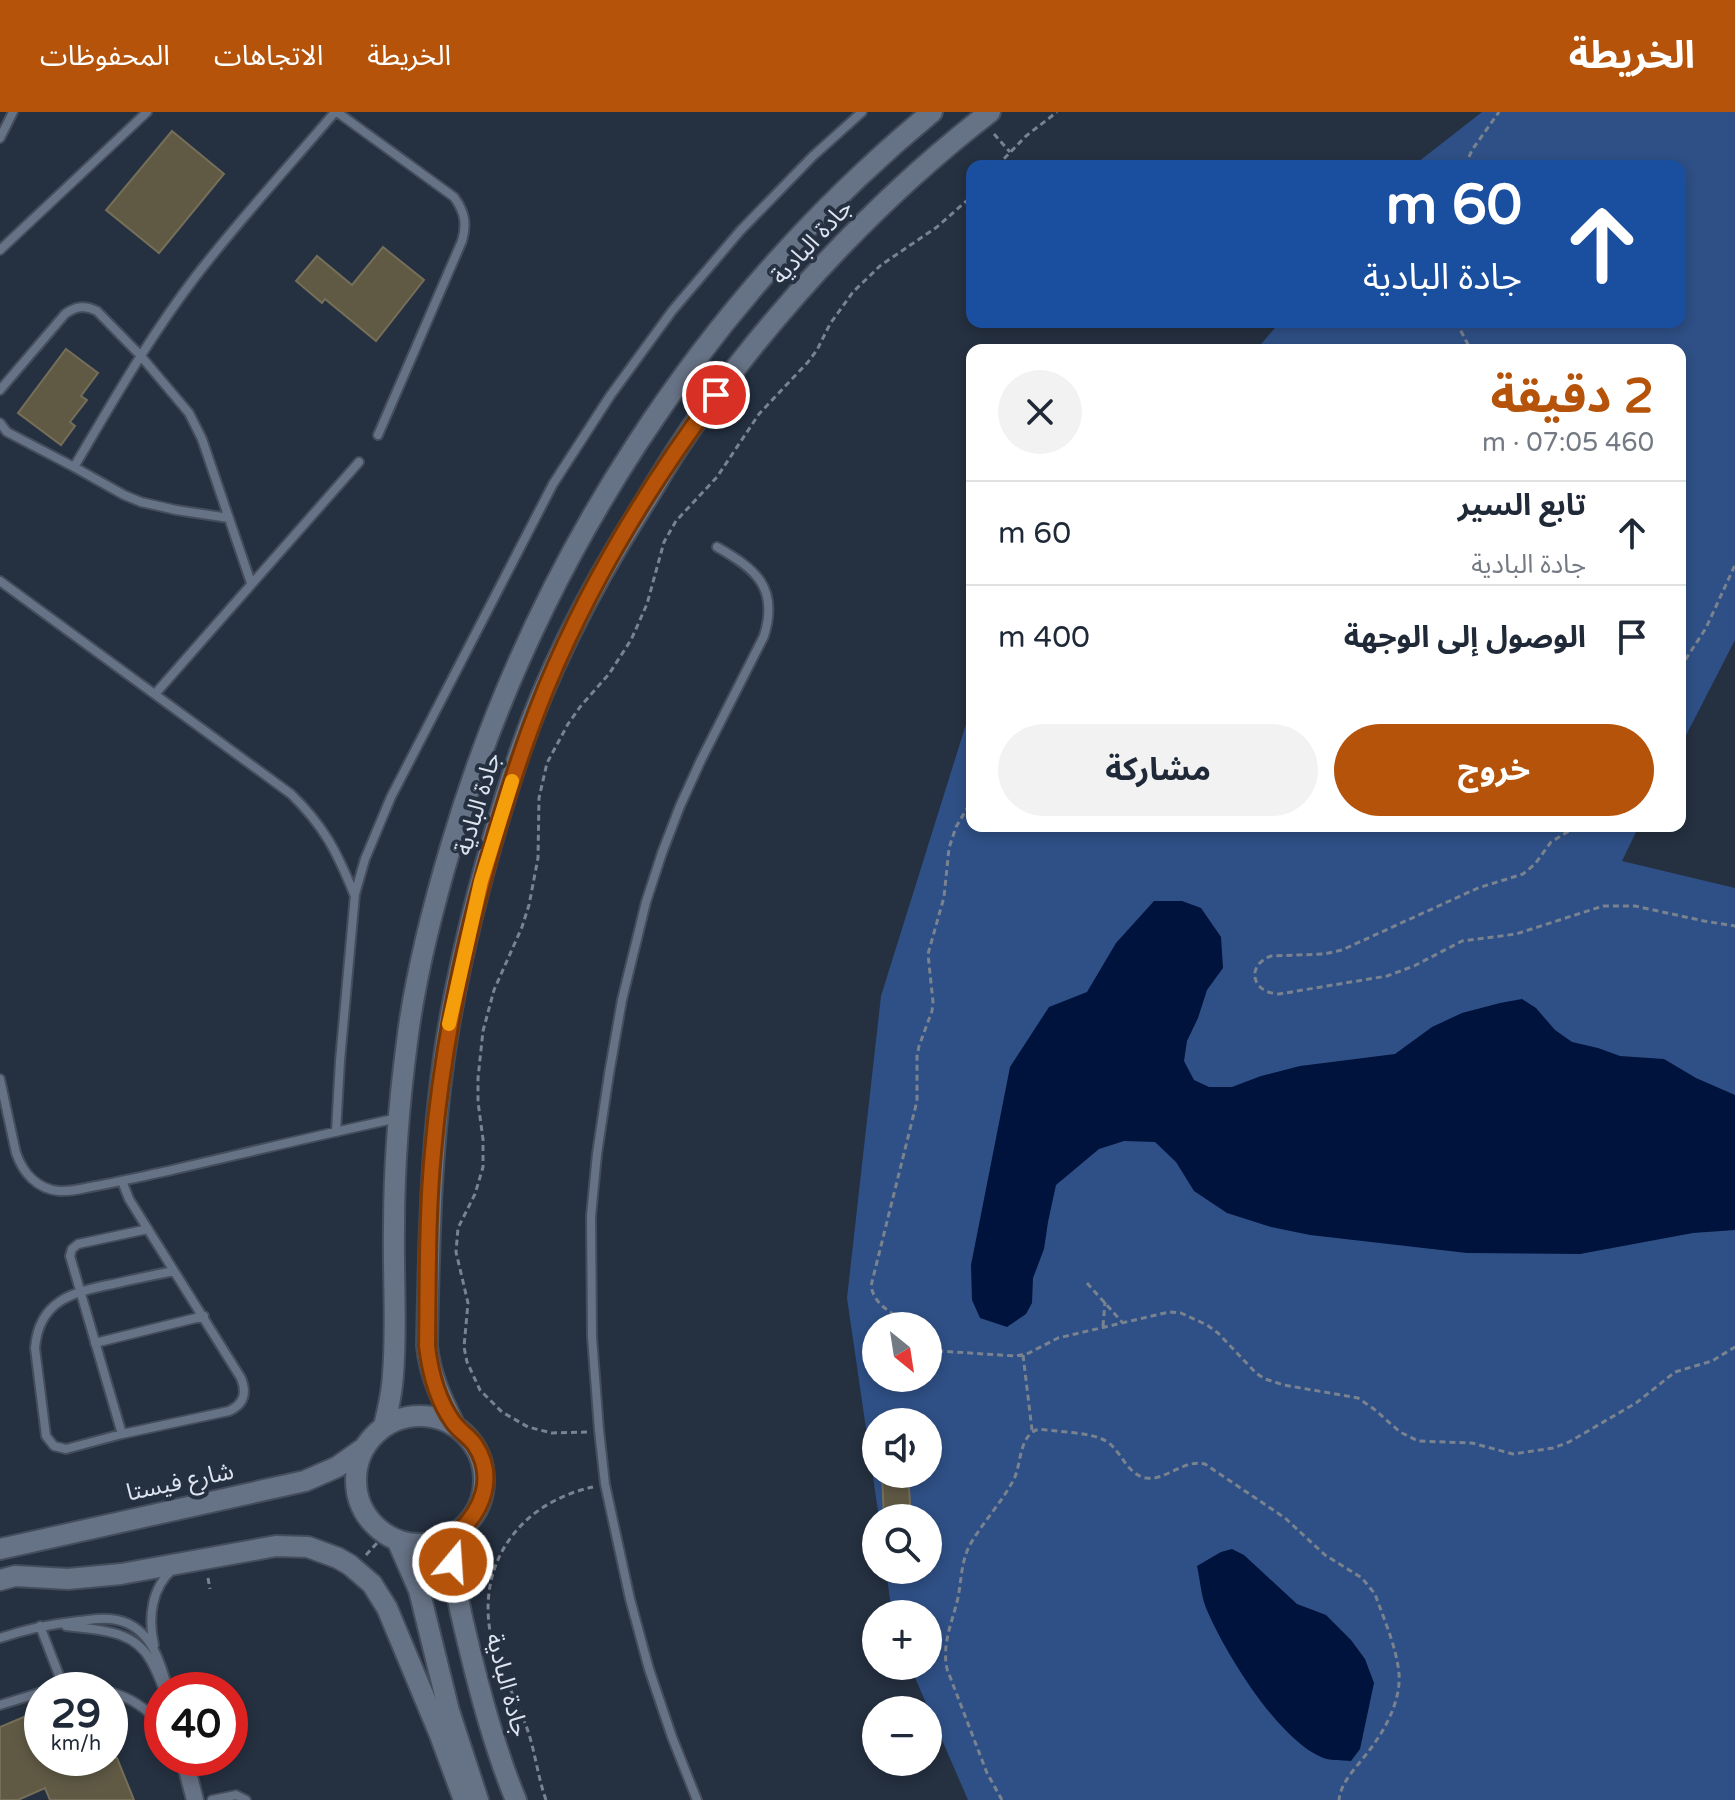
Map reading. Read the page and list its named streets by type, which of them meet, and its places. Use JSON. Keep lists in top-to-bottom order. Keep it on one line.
{"streets":{"street":["جادة البادية","شارع فيستا"]},"crossings":[["جادة البادية","شارع فيستا"]],"north":"bottom right","page":{"header":"الخريطة","nav":["الخريطة","الاتجاهات","المحفوظات"],"turn":["60 m","جادة البادية"],"heading":["2 دقيقة","460 m · 07:05"],"list":[{"name":"تابع السير","note":"جادة البادية","value":"60 m"},{"name":"الوصول إلى الوجهة","value":"400 m"}],"buttons":["خروج","مشاركة"],"map_buttons":["+","−"],"speed":"29 km/h","limit":"40"}}
